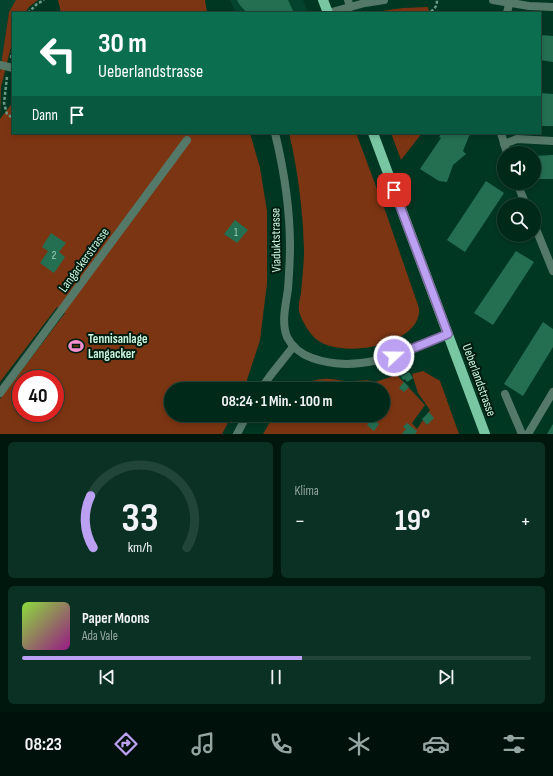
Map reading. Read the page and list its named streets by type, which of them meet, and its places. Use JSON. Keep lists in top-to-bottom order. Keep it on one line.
{"streets":{"main road":["Ueberlandstrasse"],"street":["Viaduktstrasse","Langackerstrasse"]},"places":{"sports":["Tennisanlage Langacker"]},"house_numbers":["1","2"],"page":{"turn":["30 m","Ueberlandstrasse"],"then":"Dann","limit":"40","trip":"08:24 · 1 Min. · 100 m","tile":"Klima","heat":["−","19°","+"],"song":["Paper Moons","Ada Vale"],"tabs":"08:23","gauge":["33","km/h"]}}
